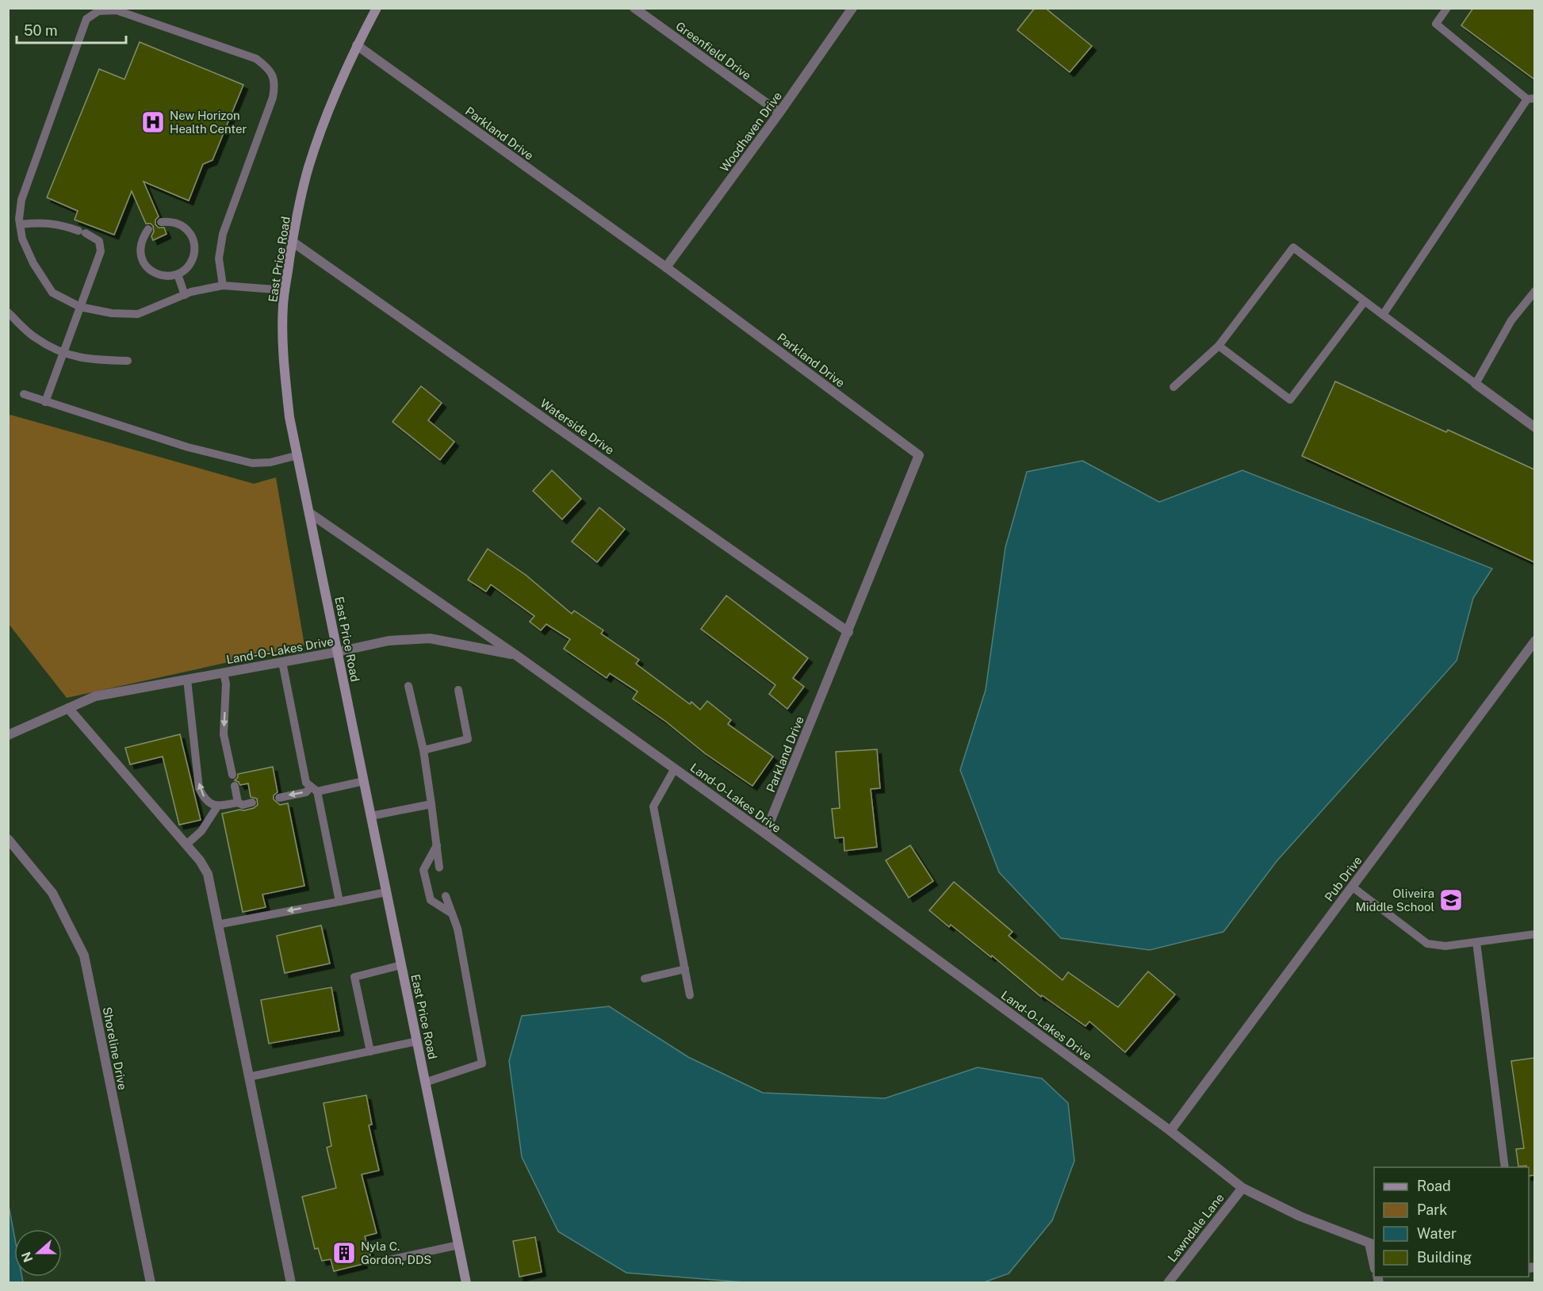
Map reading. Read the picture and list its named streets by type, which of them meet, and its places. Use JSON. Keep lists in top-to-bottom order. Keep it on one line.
{"streets":{"main road":["East Price Road"],"street":["Greenfield Drive","Woodhaven Drive","Parkland Drive","Waterside Drive","Land-O-Lakes Drive","Pub Drive","Shoreline Drive","Lawndale Lane"]},"crossings":[["Greenfield Drive","Woodhaven Drive"],["Woodhaven Drive","Parkland Drive"],["Parkland Drive","East Price Road"],["Parkland Drive","Waterside Drive"],["Parkland Drive","Land-O-Lakes Drive"],["East Price Road","Waterside Drive"],["East Price Road","Land-O-Lakes Drive"],["Land-O-Lakes Drive","Pub Drive"],["Land-O-Lakes Drive","Lawndale Lane"]],"places":{"hospital":["New Horizon Health Center"],"school or university":["Oliveira Middle School"],"building":["Nyla C. Gordon, DDS"]},"legend":["Road","Park","Water","Building"],"scale_bar":"50 m","north":"left"}
